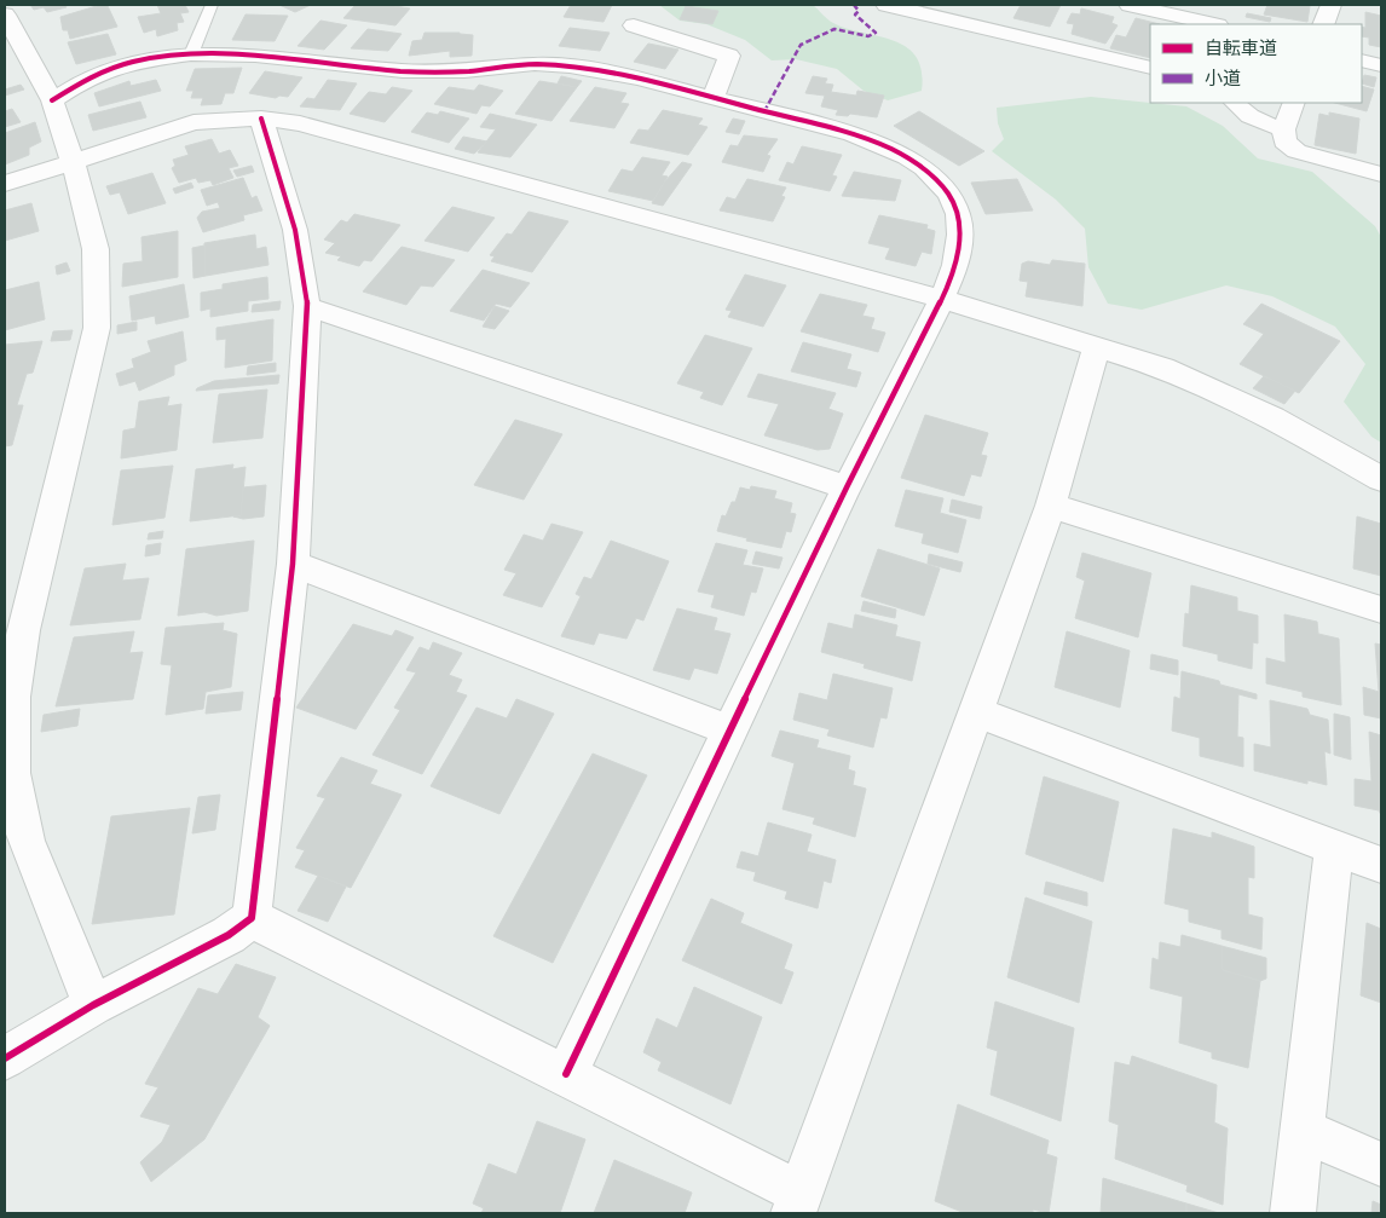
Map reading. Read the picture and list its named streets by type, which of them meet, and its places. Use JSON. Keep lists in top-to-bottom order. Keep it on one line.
{"legend":["自転車道","小道"]}
